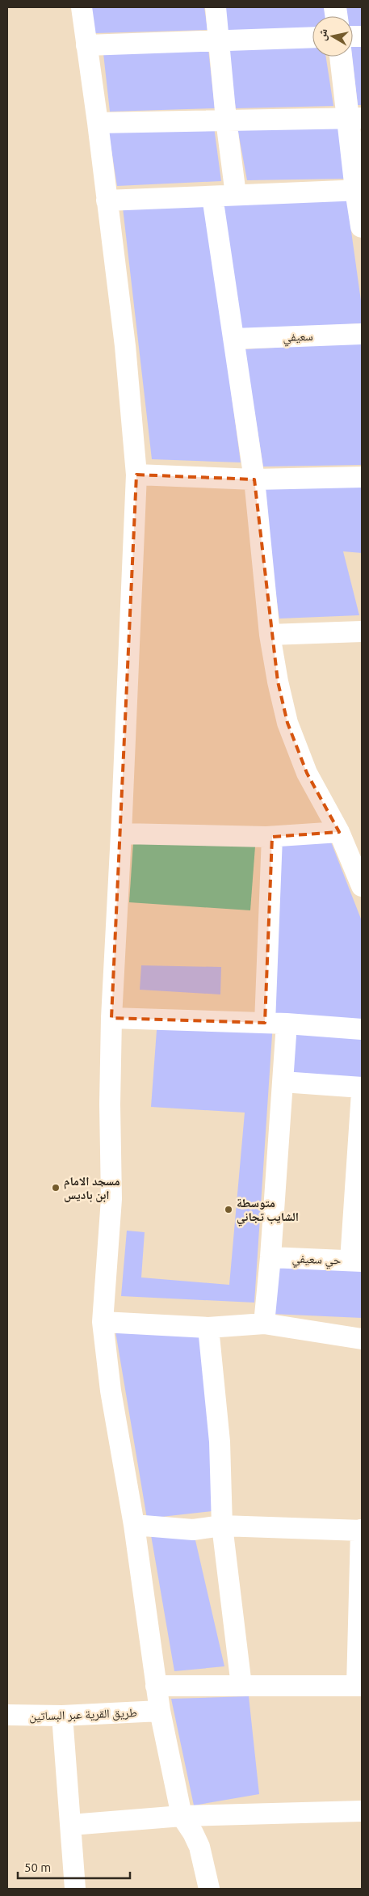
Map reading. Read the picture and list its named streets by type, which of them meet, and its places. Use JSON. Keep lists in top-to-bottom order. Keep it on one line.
{"streets":{"street":["سعيفي","حي سعيفي","طريق القرية عبر البساتين"]},"places":["مسجد الامام ابن باديس","متوسطة الشايب تجاني"],"scale_bar":"50 m","north":"left"}
